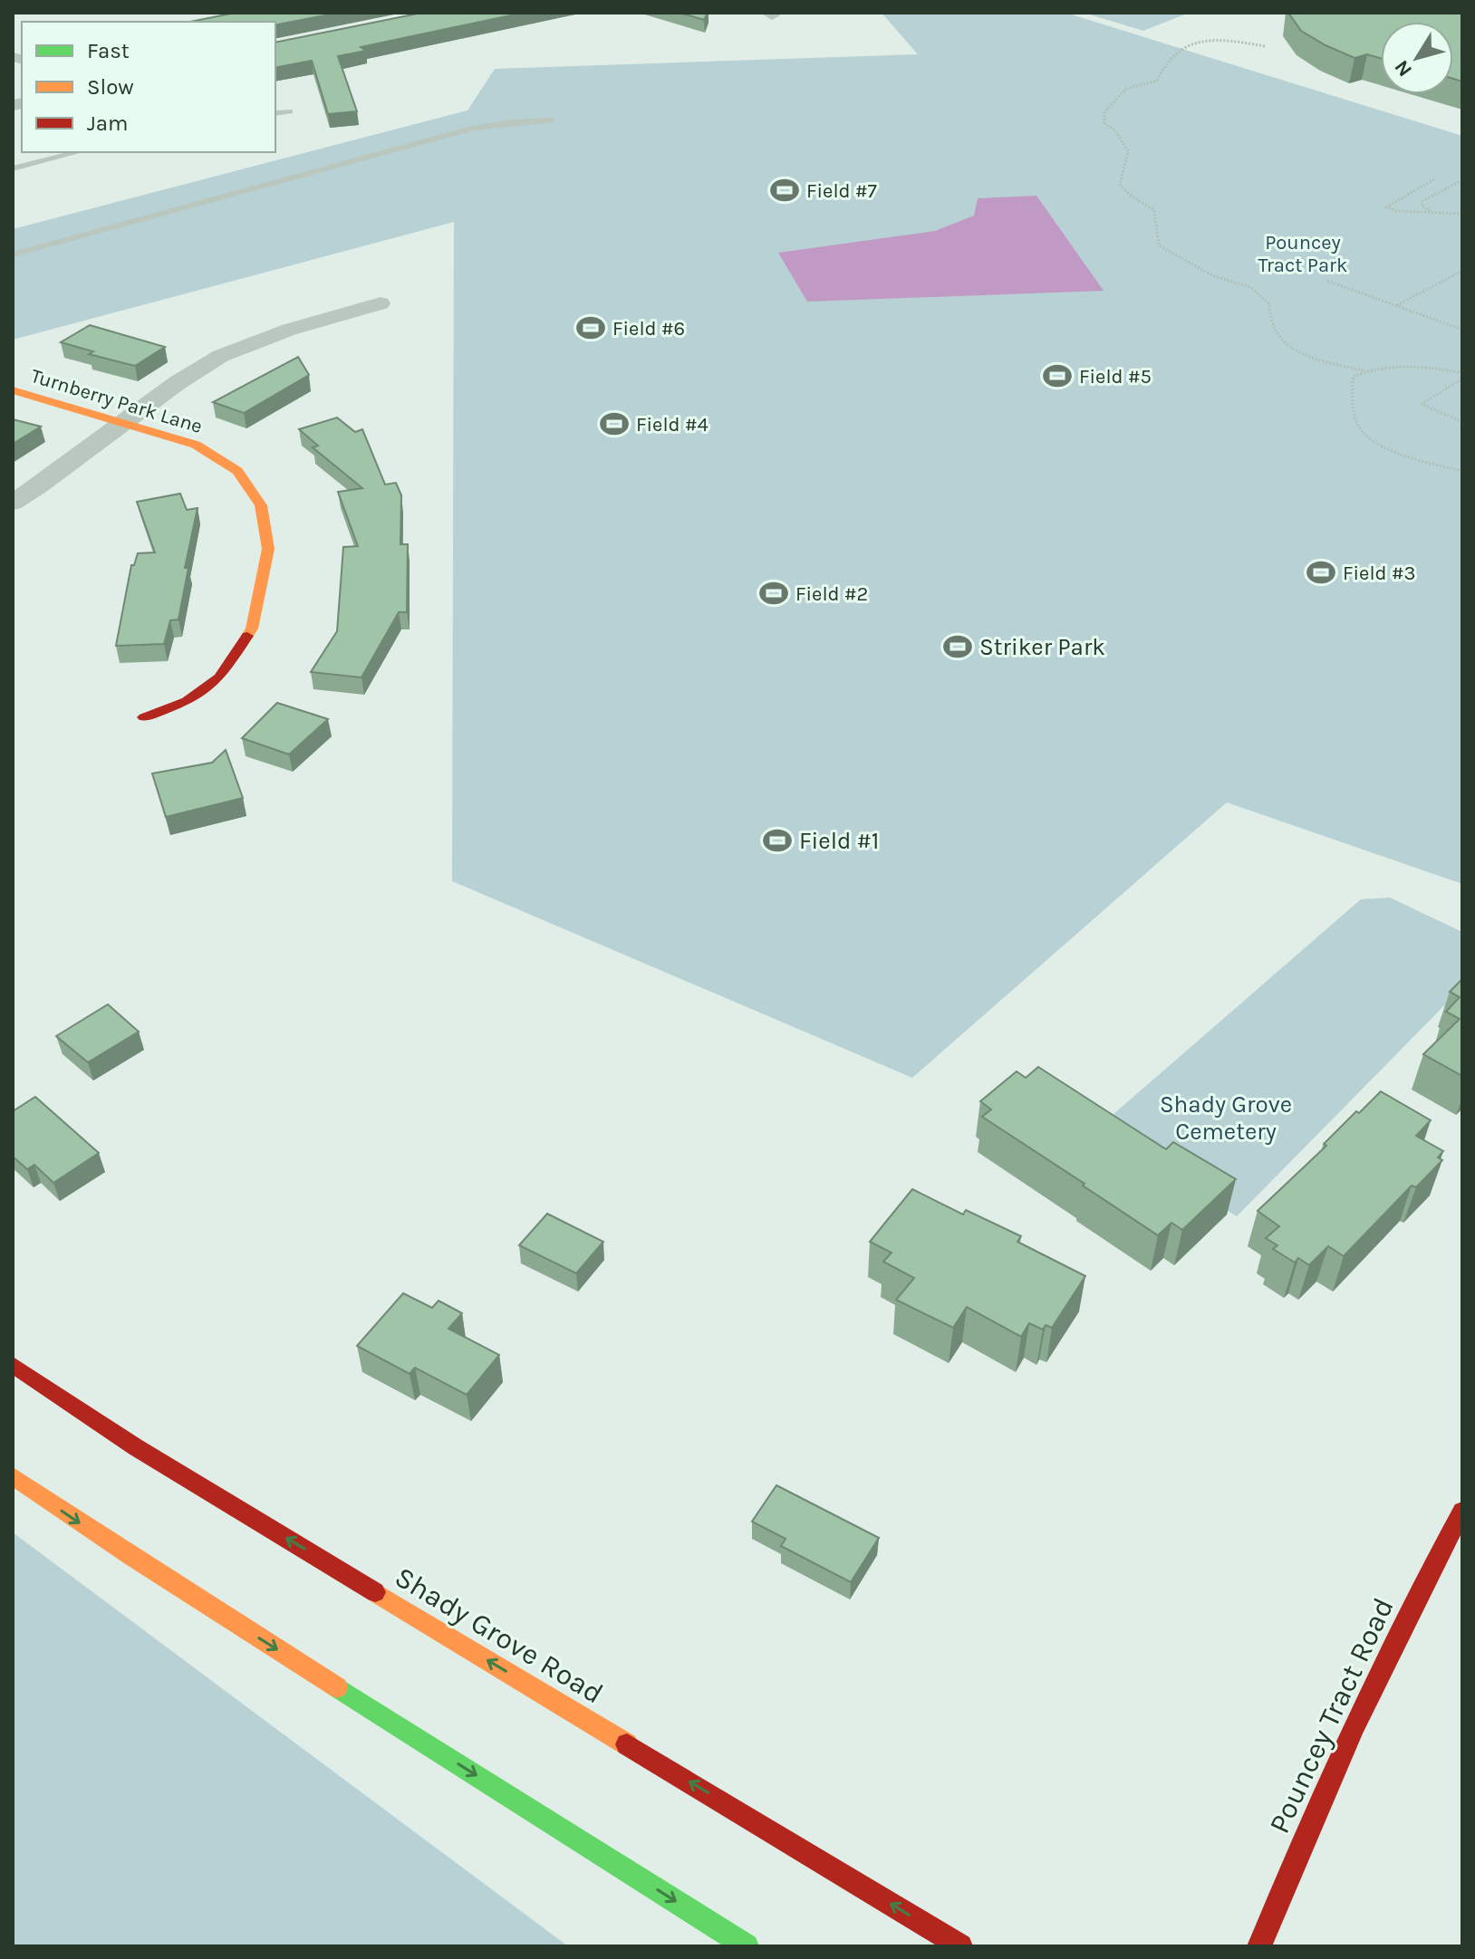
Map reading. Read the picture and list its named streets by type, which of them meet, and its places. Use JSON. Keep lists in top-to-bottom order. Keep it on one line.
{"streets":{"main road":["Turnberry Park Lane","Shady Grove Road","Pouncey Tract Road"]},"parks":["Pouncey Tract Park","Shady Grove Cemetery"],"places":{"sports":["Field #7","Field #6","Field #5","Field #4","Field #3","Field #2","Striker Park","Field #1"]},"legend":["Fast","Slow","Jam"],"north":"bottom left"}
